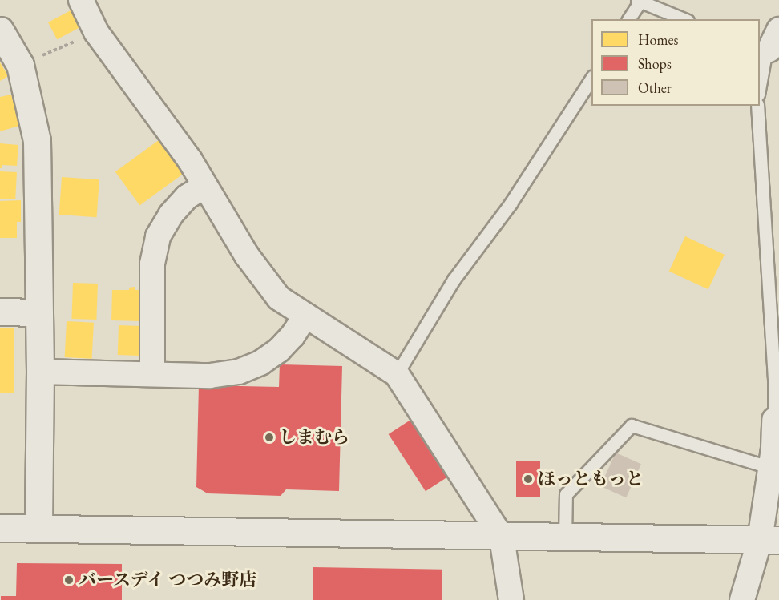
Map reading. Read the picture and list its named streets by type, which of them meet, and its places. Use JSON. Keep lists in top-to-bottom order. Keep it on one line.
{"places":["しまむら","ほっともっと","バースデイ つつみ野店"],"legend":["Homes","Shops","Other"]}
